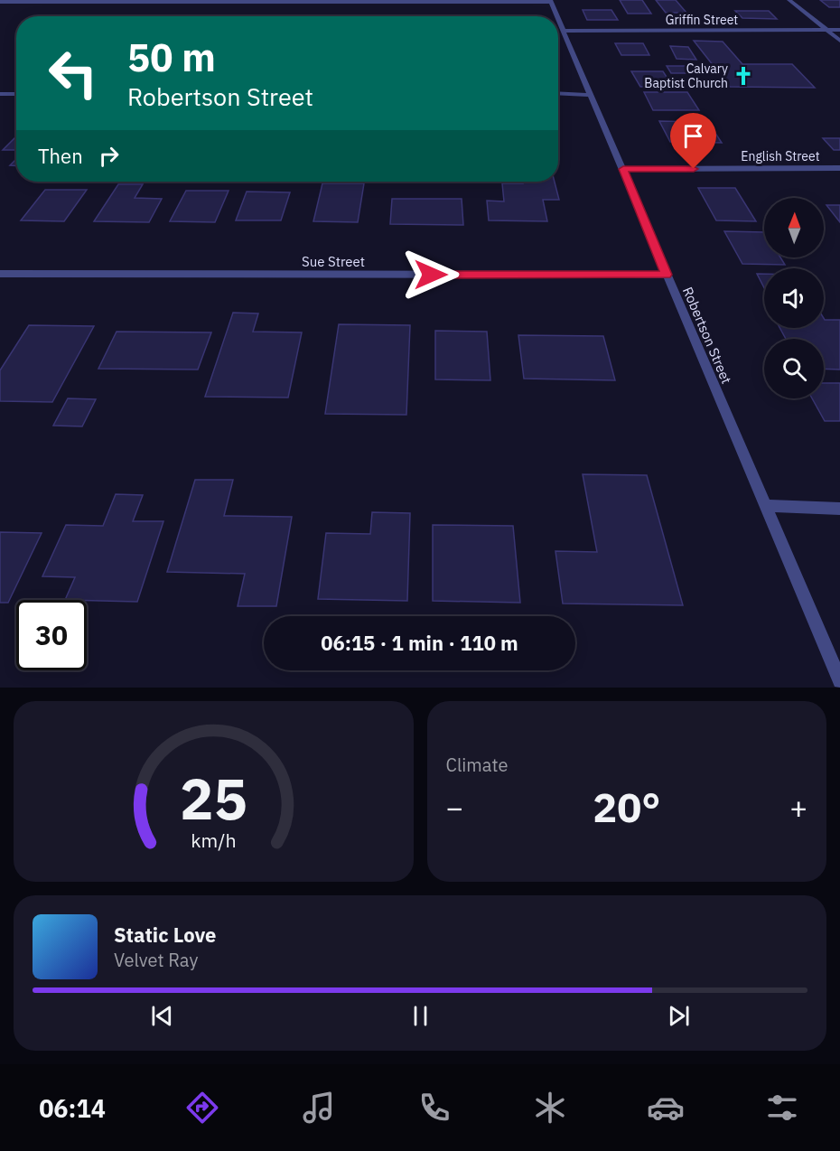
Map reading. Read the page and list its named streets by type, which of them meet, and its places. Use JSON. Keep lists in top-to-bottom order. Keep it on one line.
{"streets":{"street":["Griffin Street","English Street","Sue Street","Robertson Street"]},"crossings":[["Griffin Street","Robertson Street"],["English Street","Robertson Street"],["Sue Street","Robertson Street"]],"places":{"church":["Calvary Baptist Church"]},"north":"top","page":{"turn":["50 m","Robertson Street"],"then":"Then","limit":"30","trip":"06:15 · 1 min · 110 m","tile":"Climate","heat":["−","20°","+"],"song":["Static Love","Velvet Ray"],"tabs":"06:14","gauge":["25","km/h"]}}
